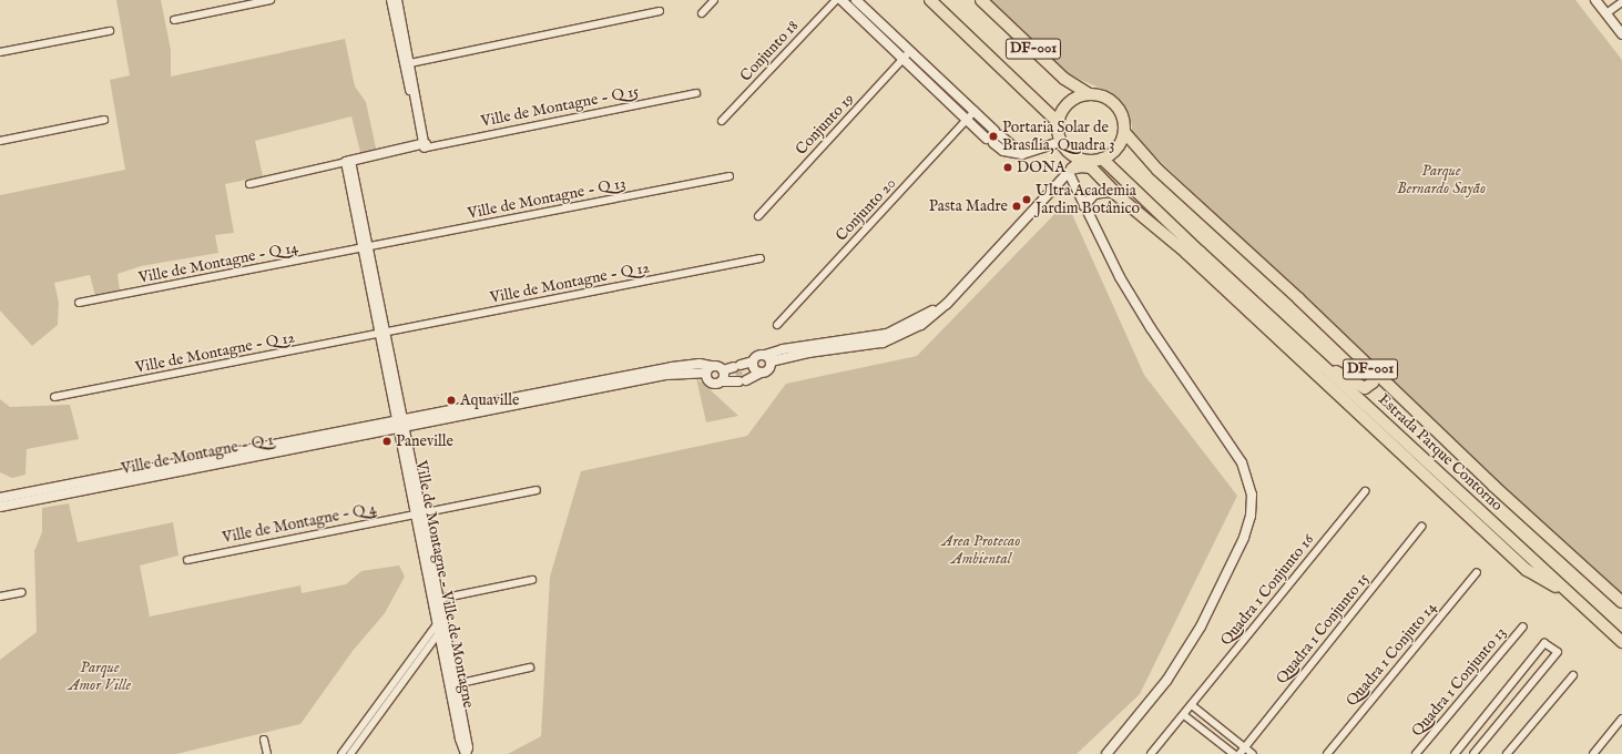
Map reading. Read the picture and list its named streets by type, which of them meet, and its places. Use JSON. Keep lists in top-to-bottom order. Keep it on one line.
{"streets":{"main road":["DF-001","Estrada Parque Contorno"],"street":["Conjunto 18","Ville de Montagne - Q 15","Conjunto 19","Ville de Montagne - Q 13","Conjunto 20","Ville de Montagne - Q 14","Ville de Montagne - Q 12","Ville de Montagne - Q 1","Ville de Montagne - Q 4","Ville de Montagne - Ville de Montagne","Quadra 1 Conjunto 16","Quadra 1 Conjunto 15","Quadra 1 Conjuto 14","Quadra 1 Conjunto 13"]},"crossings":[["DF-001","Estrada Parque Contorno"],["Ville de Montagne - Q 13","Ville de Montagne - Q 14"],["Ville de Montagne - Q 13","Ville de Montagne - Ville de Montagne"],["Ville de Montagne - Q 14","Ville de Montagne - Ville de Montagne"],["Ville de Montagne - Q 12","Ville de Montagne - Ville de Montagne"],["Ville de Montagne - Q 1","Ville de Montagne - Ville de Montagne"],["Ville de Montagne - Q 4","Ville de Montagne - Ville de Montagne"]],"parks":["Parque Bernardo Sayão","Area Protecao Ambiental","Parque Amor Ville"],"places":["Portaria Solar de Brasília, Quadra 3","DONA","Ultra Academia Jardim Botânico","Pasta Madre","Aquaville","Paneville"]}
